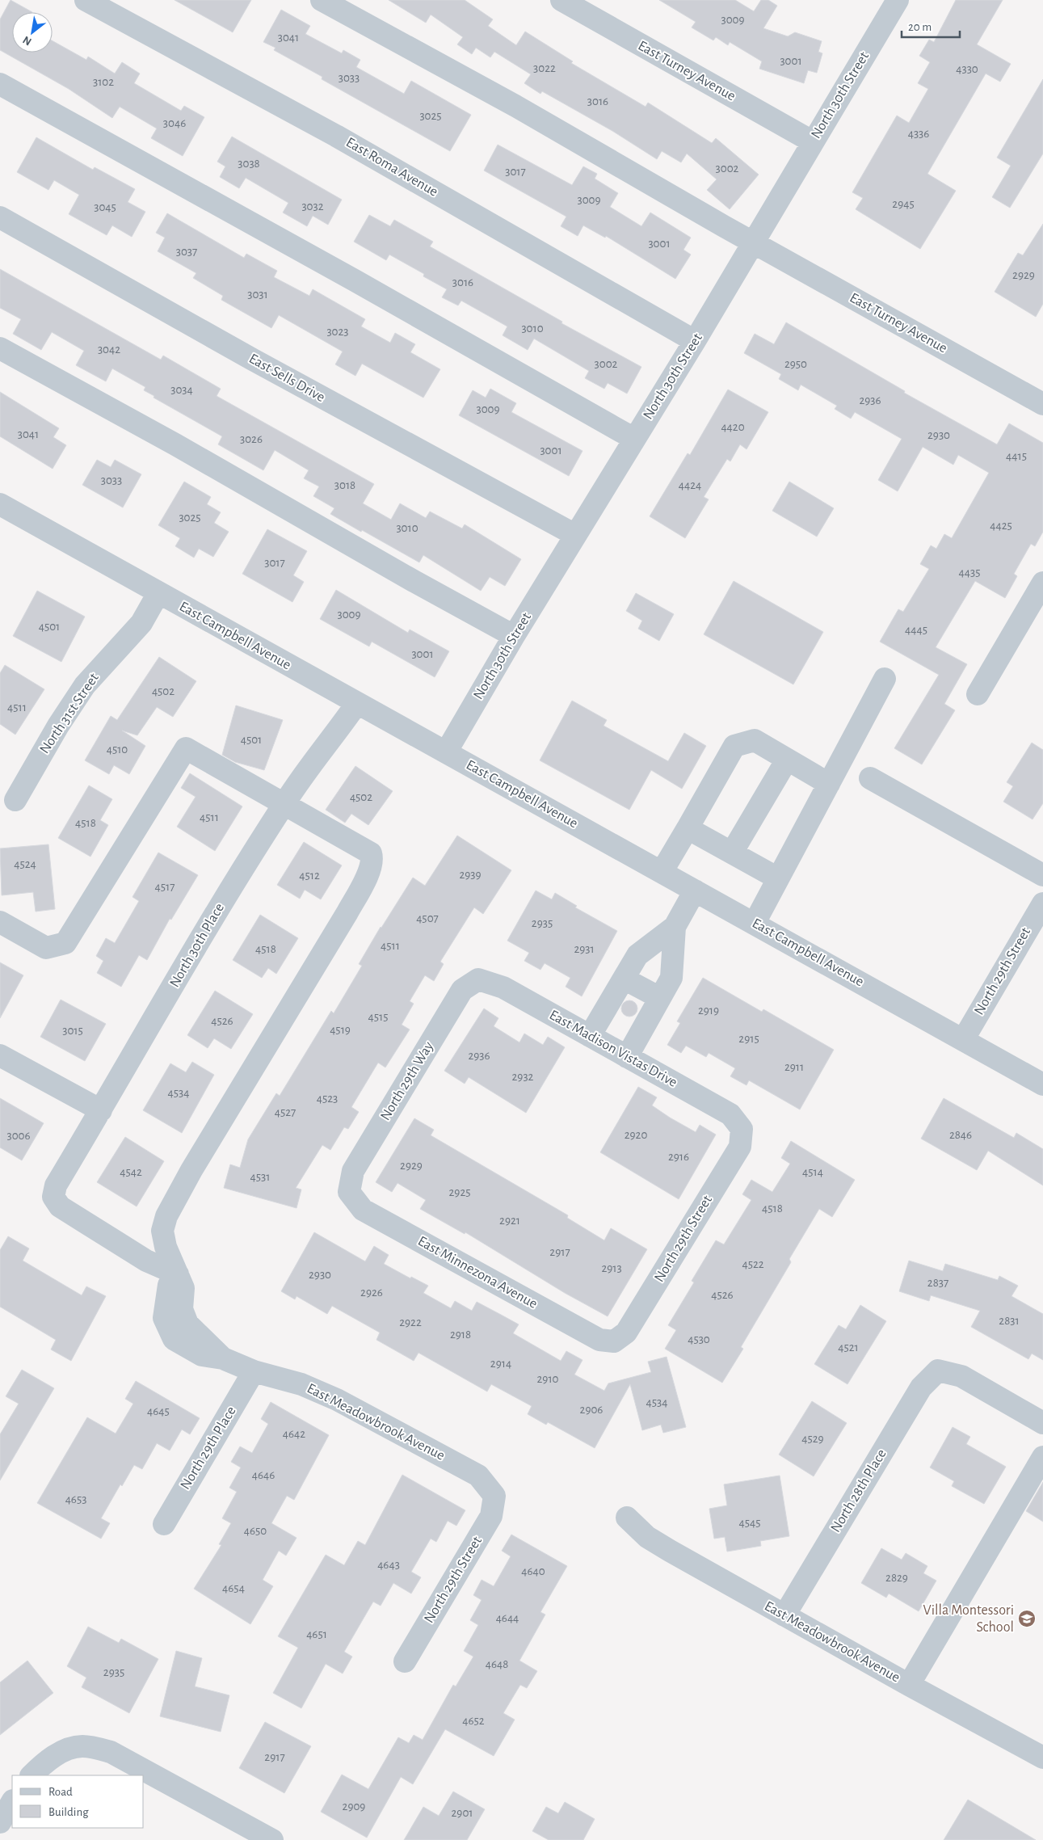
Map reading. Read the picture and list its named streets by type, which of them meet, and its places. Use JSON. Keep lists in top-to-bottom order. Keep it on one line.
{"streets":{"street":["East Turney Avenue","North 30th Street","East Roma Avenue","East Sells Drive","East Campbell Avenue","North 31st Street","North 30th Place","North 29th Street","East Madison Vistas Drive","North 29th Way","East Minnezona Avenue","East Meadowbrook Avenue","North 29th Place","North 28th Place"]},"crossings":[["East Turney Avenue","North 30th Street"],["North 30th Street","East Roma Avenue"],["North 30th Street","East Sells Drive"],["North 30th Street","East Campbell Avenue"],["East Campbell Avenue","North 31st Street"],["East Campbell Avenue","North 30th Place"],["East Campbell Avenue","North 29th Street"],["North 30th Place","East Meadowbrook Avenue"],["North 29th Street","East Madison Vistas Drive"],["North 29th Street","East Minnezona Avenue"],["North 29th Street","East Meadowbrook Avenue"],["East Madison Vistas Drive","North 29th Way"],["North 29th Way","East Minnezona Avenue"],["East Meadowbrook Avenue","North 29th Place"],["East Meadowbrook Avenue","North 28th Place"]],"places":{"school or university":["Villa Montessori School"]},"house_numbers":["3009","3041","3001","3022","4330","3033","3102","3016","3025","3046","4336","3038","3002","3017","3009","2945","3032","3045","3001","3037","2929","3016","3031","3010","3023","3042","3002","2950","3034","2936","3009","4420","3041","2930","3026","3001","4415","3033","3018","4424","3025","4425","3010","3017","4435","3009","4501","4445","3001","4502","4511","4501","4510","4502","4511","4518","4524","2939","4512","4517","4507","2935","4511","4518","2931","2919","4515","4526","4519","3015","2915","2936","2911","2932","4534","4523","4527","2920","2846","3006","2916","2929","4542","4514","4531","2925","4518","2921","2917","4522","2913","2930","2837","2926","4526","2831","2922","2918","4530","4521","2914","2910","4534","2906","4645","4642","4529","4646","4653","4545","4650","4643","4640","2829","4654","4644","4651","4648","2935","4652","2917","2909","2901"],"legend":["Road","Building"],"scale_bar":"20 m","north":"bottom left"}
